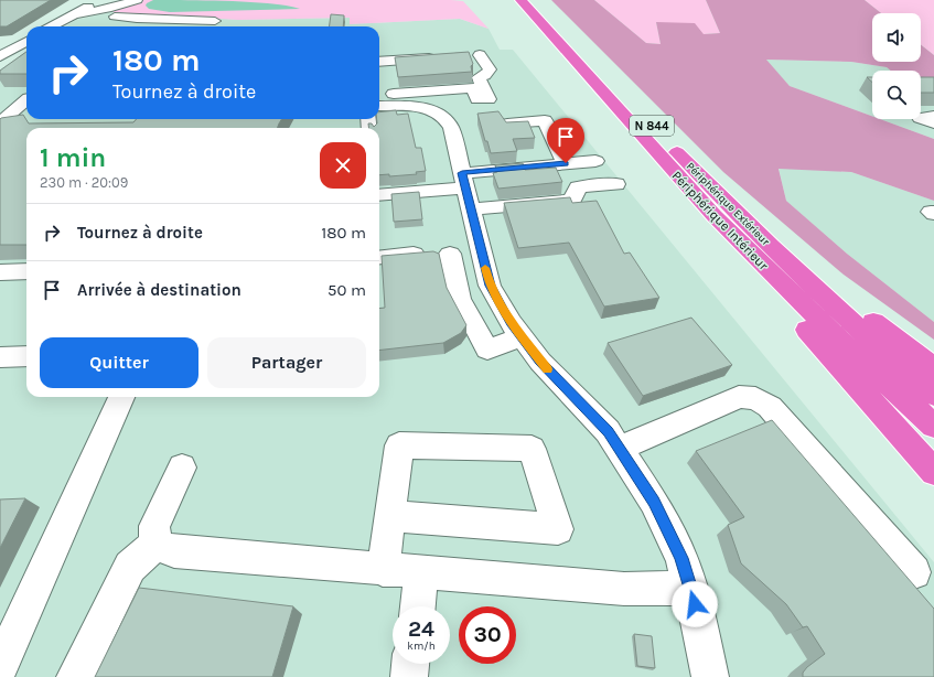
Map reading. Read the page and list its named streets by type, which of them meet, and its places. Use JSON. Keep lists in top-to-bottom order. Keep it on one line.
{"streets":{"highway":["N 844","Périphérique Extérieur","Périphérique Intérieur"]},"page":{"turn":["180 m","Tournez à droite"],"heading":["1 min","230 m · 20:09"],"list":[{"name":"Tournez à droite","value":"180 m"},{"name":"Arrivée à destination","value":"50 m"}],"buttons":["Quitter","Partager"],"speed":"24 km/h","limit":"30"}}
